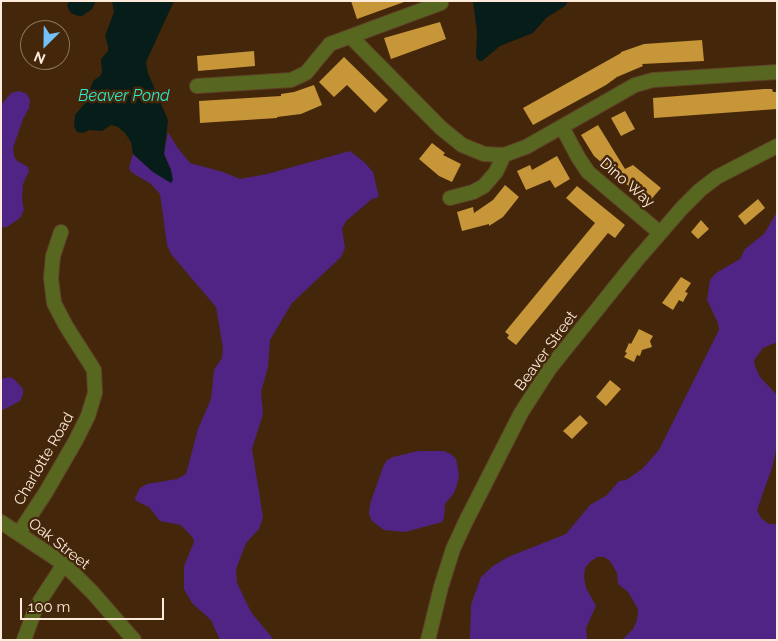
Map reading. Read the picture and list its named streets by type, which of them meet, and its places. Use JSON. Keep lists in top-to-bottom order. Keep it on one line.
{"streets":{"street":["Dino Way","Beaver Street","Charlotte Road","Oak Street"]},"crossings":[["Dino Way","Beaver Street"],["Charlotte Road","Oak Street"]],"water":["Beaver Pond"],"scale_bar":"100 m","north":"bottom left"}
